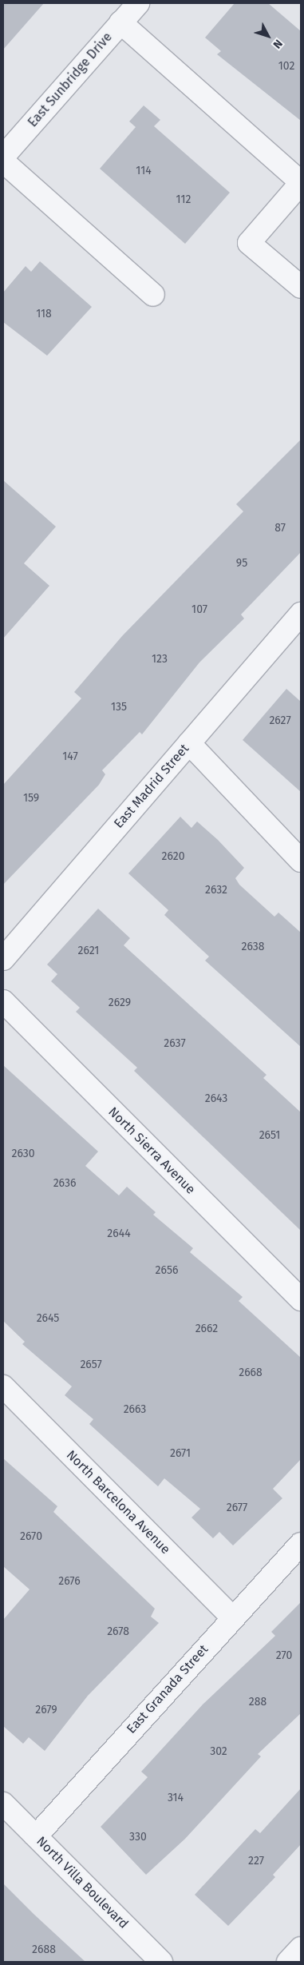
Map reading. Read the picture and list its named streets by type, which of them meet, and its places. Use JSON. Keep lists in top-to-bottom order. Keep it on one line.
{"streets":{"street":["East Sunbridge Drive","East Madrid Street","North Sierra Avenue","North Barcelona Avenue","East Granada Street","North Villa Boulevard"]},"crossings":[["North Barcelona Avenue","East Granada Street"],["East Granada Street","North Villa Boulevard"]],"house_numbers":["102","114","112","118","87","95","107","123","135","2627","147","159","2620","2632","2638","2621","2629","2637","2643","2651","2630","2636","2644","2656","2645","2662","2657","2668","2663","2671","2677","2670","2676","2678","270","288","2679","302","314","330","227","2688"],"north":"bottom right"}
